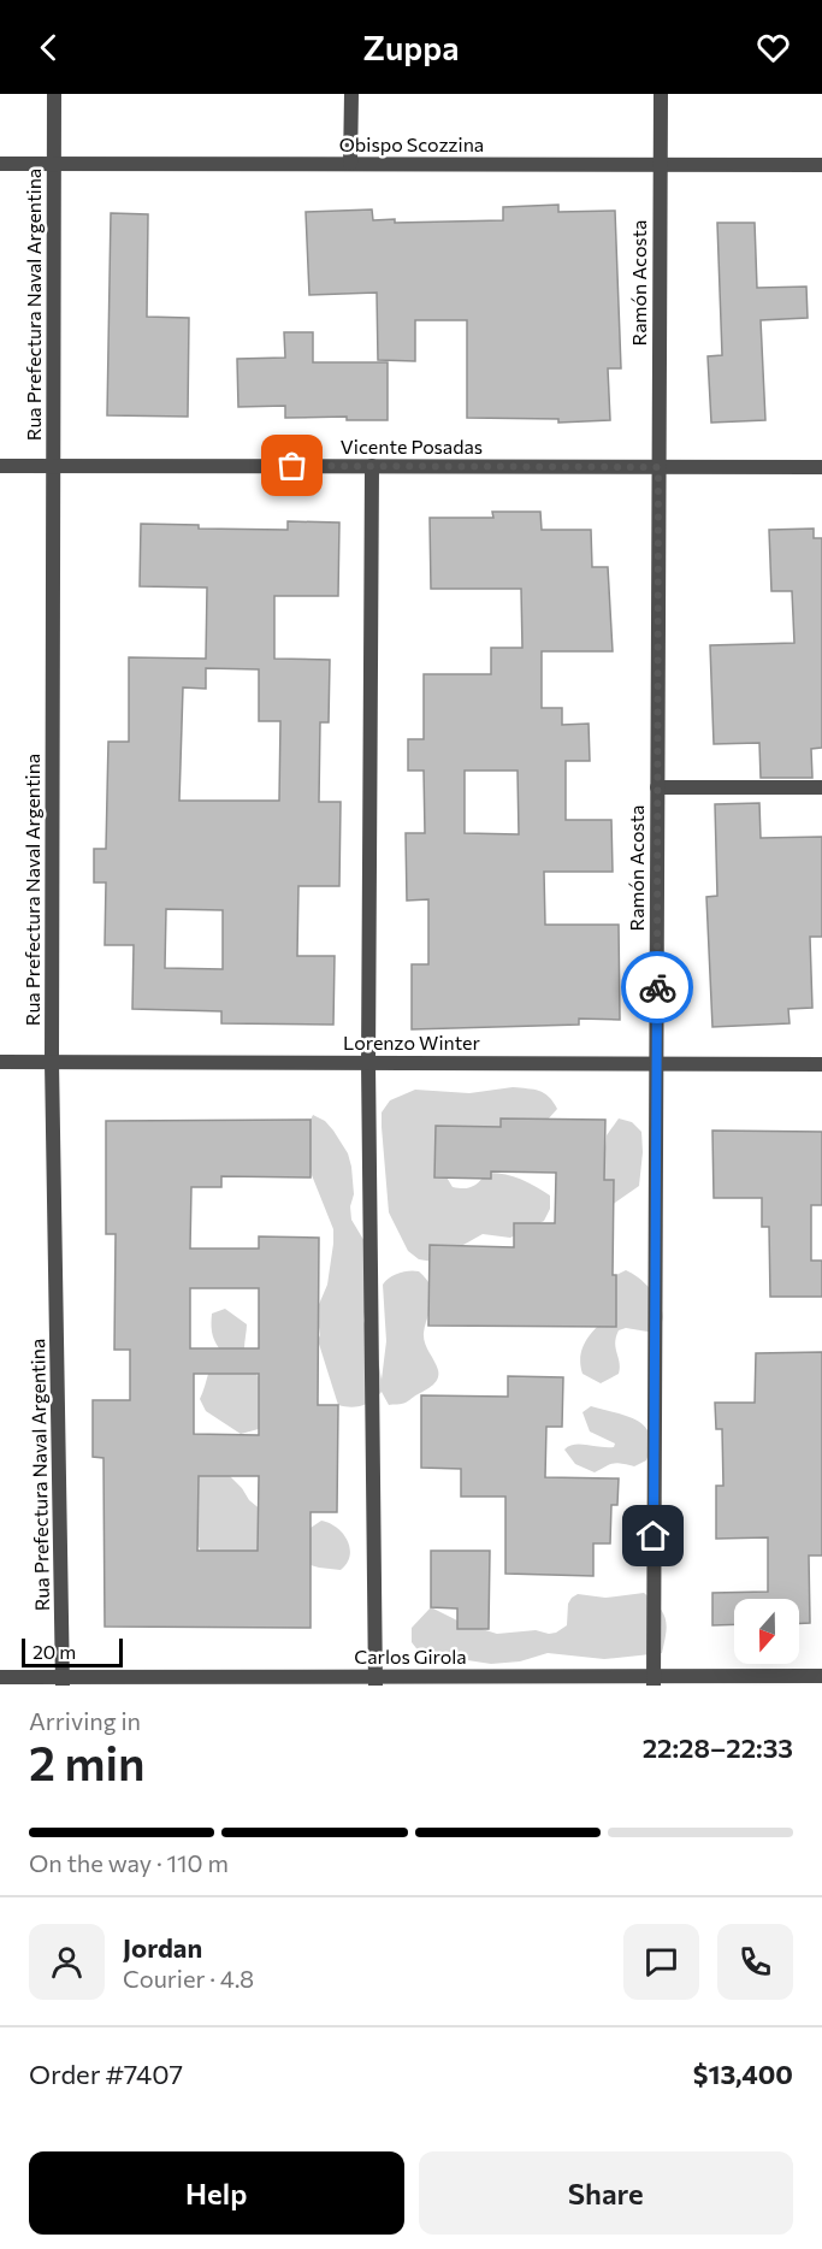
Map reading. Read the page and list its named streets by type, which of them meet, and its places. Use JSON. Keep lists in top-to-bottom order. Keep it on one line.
{"streets":{"street":["Obispo Scozzina","Ramón Acosta","Rua Prefectura Naval Argentina","Vicente Posadas","Lorenzo Winter","Carlos Girola"]},"crossings":[["Obispo Scozzina","Ramón Acosta"],["Obispo Scozzina","Rua Prefectura Naval Argentina"],["Ramón Acosta","Vicente Posadas"],["Ramón Acosta","Lorenzo Winter"],["Ramón Acosta","Carlos Girola"],["Rua Prefectura Naval Argentina","Vicente Posadas"],["Rua Prefectura Naval Argentina","Lorenzo Winter"],["Rua Prefectura Naval Argentina","Carlos Girola"]],"scale_bar":"20 m","north":"bottom","page":{"header":"Zuppa","scale":"20 m","heading":["2 min","Arriving in","22:28–22:33"],"panel":["Jordan","Courier · 4.8","Order #7407","$13,400"],"bar":"On the way · 110 m","buttons":["Help","Share"]}}
